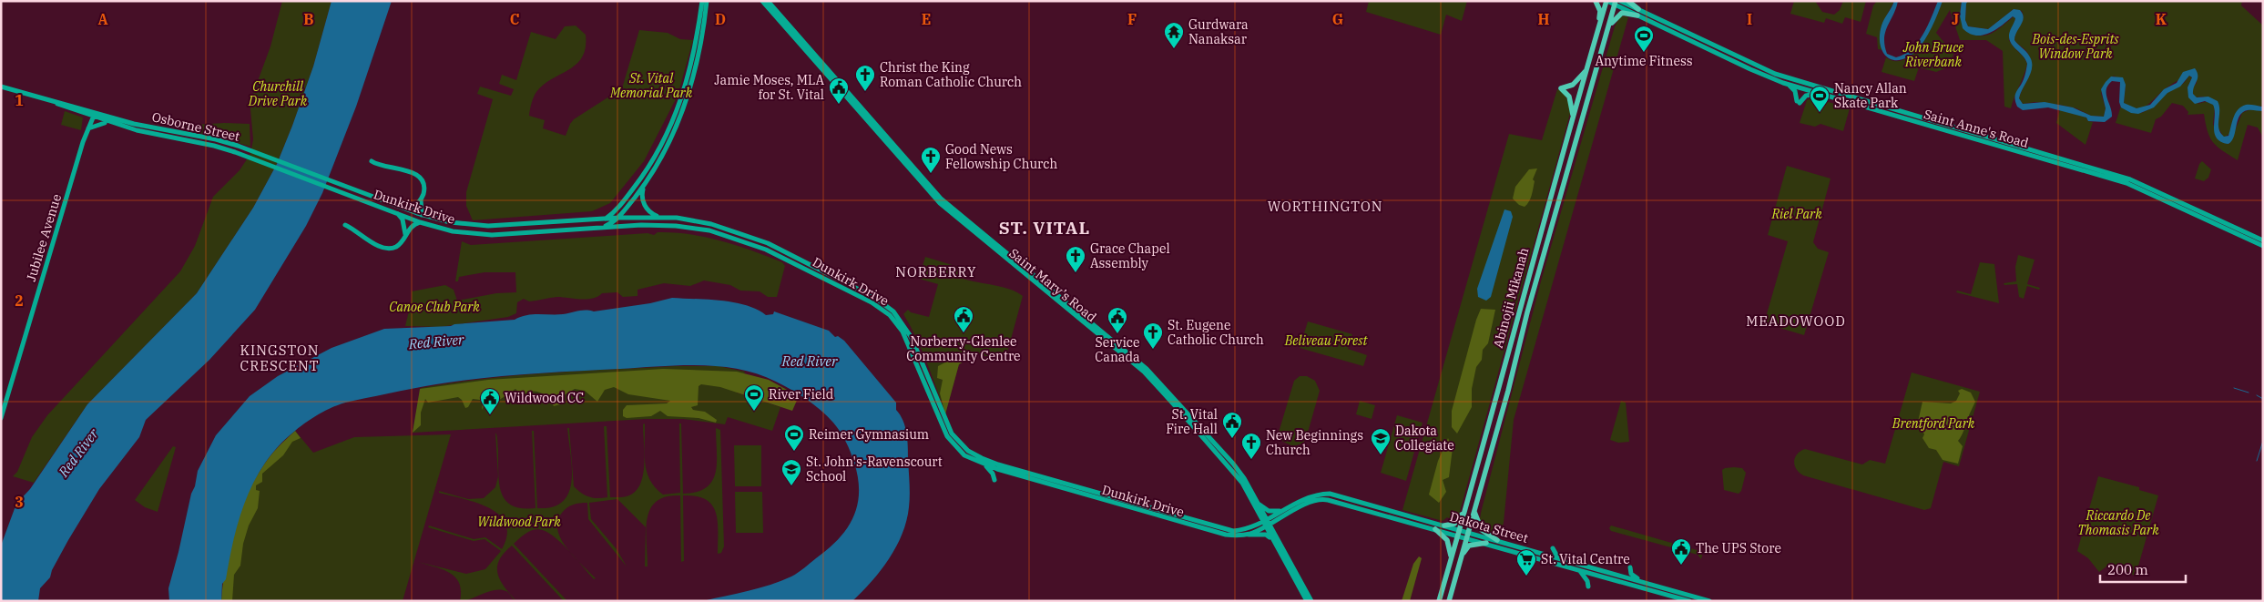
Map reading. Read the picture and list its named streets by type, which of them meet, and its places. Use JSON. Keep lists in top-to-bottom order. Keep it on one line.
{"streets":{"main road":["Osborne Street","Saint Anne's Road","Dunkirk Drive","Jubilee Avenue","Saint Mary’s Road","Abinojii Mikanah","Dakota Street"]},"crossings":[["Osborne Street","Dunkirk Drive"],["Osborne Street","Jubilee Avenue"],["Saint Anne's Road","Abinojii Mikanah"],["Dunkirk Drive","Saint Mary’s Road"],["Dunkirk Drive","Dakota Street"],["Saint Mary’s Road","Dakota Street"],["Abinojii Mikanah","Dakota Street"]],"districts":["WORTHINGTON","ST. VITAL","NORBERRY","MEADOWOOD","KINGSTON CRESCENT"],"water":["Red River"],"parks":["Bois-des-Esprits Window Park","John Bruce Riverbank","St. Vital Memorial Park","Churchill Drive Park","Riel Park","Canoe Club Park","Beliveau Forest","Brentford Park","Riccardo De Thomasis Park","Wildwood Park"],"places":{"temple":["Gurdwara Nanaksar"],"sports":["Anytime Fitness","Nancy Allan Skate Park","River Field","Reimer Gymnasium"],"church":["Christ the King Roman Catholic Church","Good News Fellowship Church","Grace Chapel Assembly","St. Eugene Catholic Church","New Beginnings Church"],"public building":["Jamie Moses, MLA for St. Vital","Norberry-Glenlee Community Centre","Service Canada","Wildwood CC","St. Vital Fire Hall","The UPS Store"],"school or university":["Dakota Collegiate","St. John's-Ravenscourt School"],"supermarket":["St. Vital Centre"]},"scale_bar":"200 m","grid":{"columns":["A","B","C","D","E","F","G","H","I","J","K"],"rows":["1","2","3"]}}
